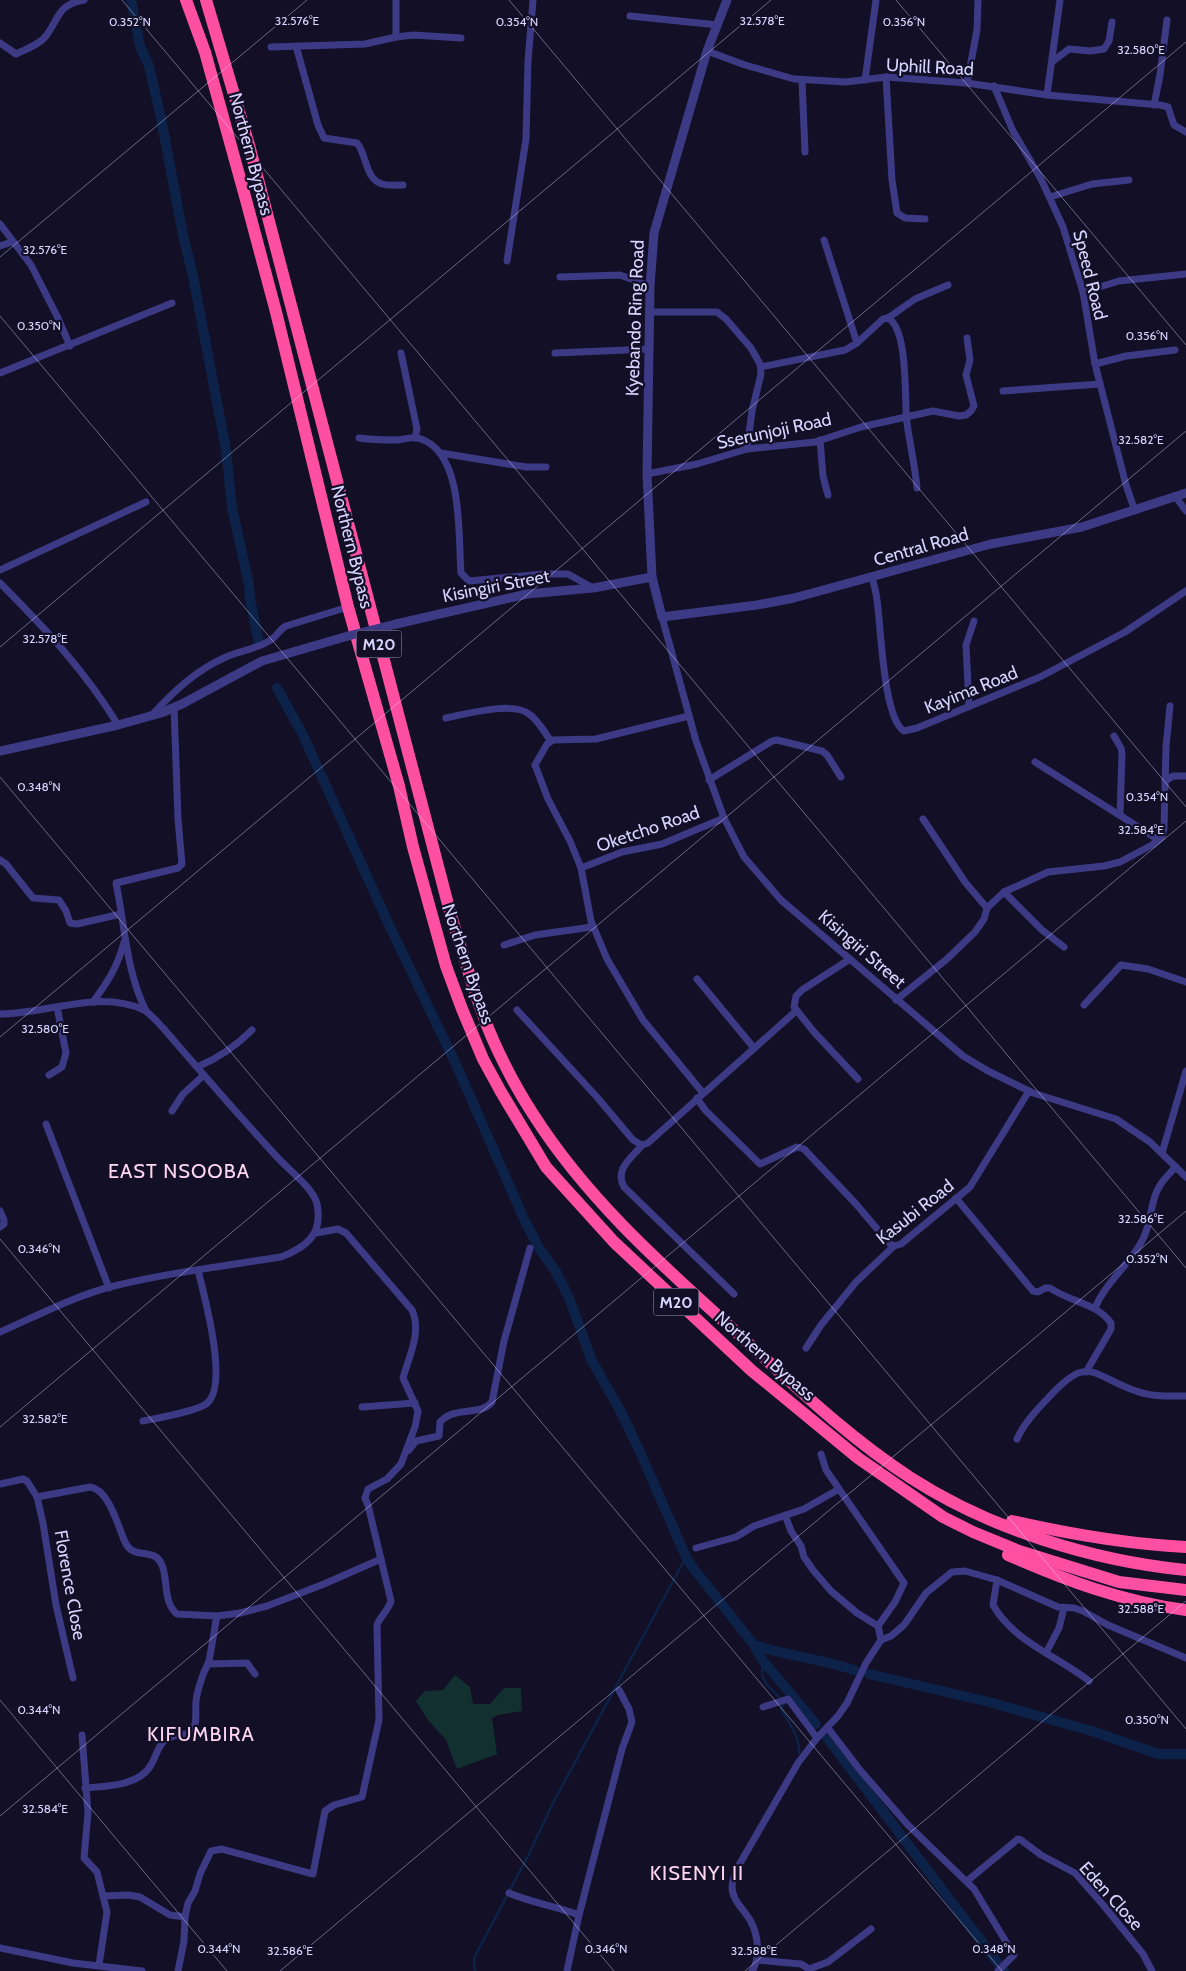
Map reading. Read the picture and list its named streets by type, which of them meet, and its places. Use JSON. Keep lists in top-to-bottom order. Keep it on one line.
{"streets":{"highway":["Northern Bypass","M20"],"street":["Uphill Road","Speed Road","Kyebando Ring Road","Sserunjoji Road","Central Road","Kisingiri Street","Kayima Road","Oketcho Road","Kasubi Road","Florence Close","Eden Close"]},"crossings":[["Uphill Road","Speed Road"],["Uphill Road","Kyebando Ring Road"],["Speed Road","Central Road"],["Kyebando Ring Road","Sserunjoji Road"],["Kyebando Ring Road","Central Road"],["Kyebando Ring Road","Kisingiri Street"],["Central Road","Kisingiri Street"],["Central Road","Kayima Road"],["Kisingiri Street","Oketcho Road"],["Kisingiri Street","Kasubi Road"]],"districts":["EAST NSOOBA","KIFUMBIRA","KISENYI II"],"coordinates":["32.576°E","32.578°E","0.352°N","0.354°N","0.356°N","32.580°E","0.350°N","32.582°E","0.348°N","32.584°E","32.586°E","0.346°N","32.588°E","0.344°N"]}
